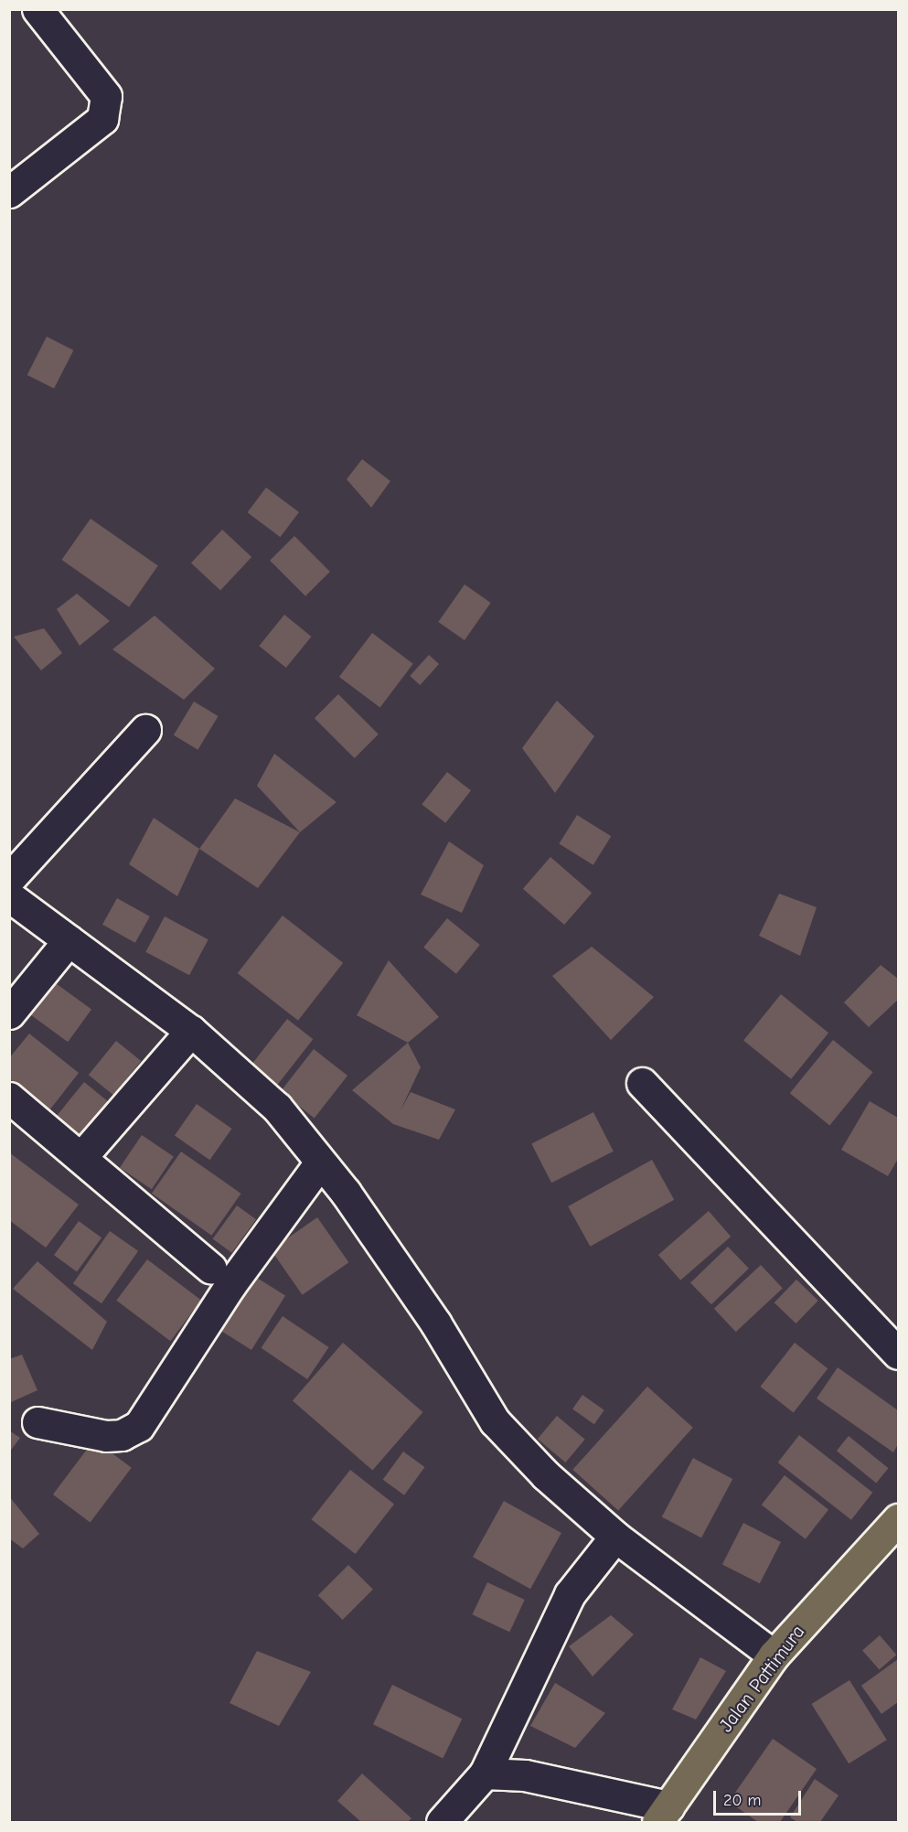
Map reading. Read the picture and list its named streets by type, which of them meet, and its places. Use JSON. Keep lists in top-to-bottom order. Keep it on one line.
{"streets":{"highway":["Jalan Pattimura"]},"scale_bar":"20 m"}
